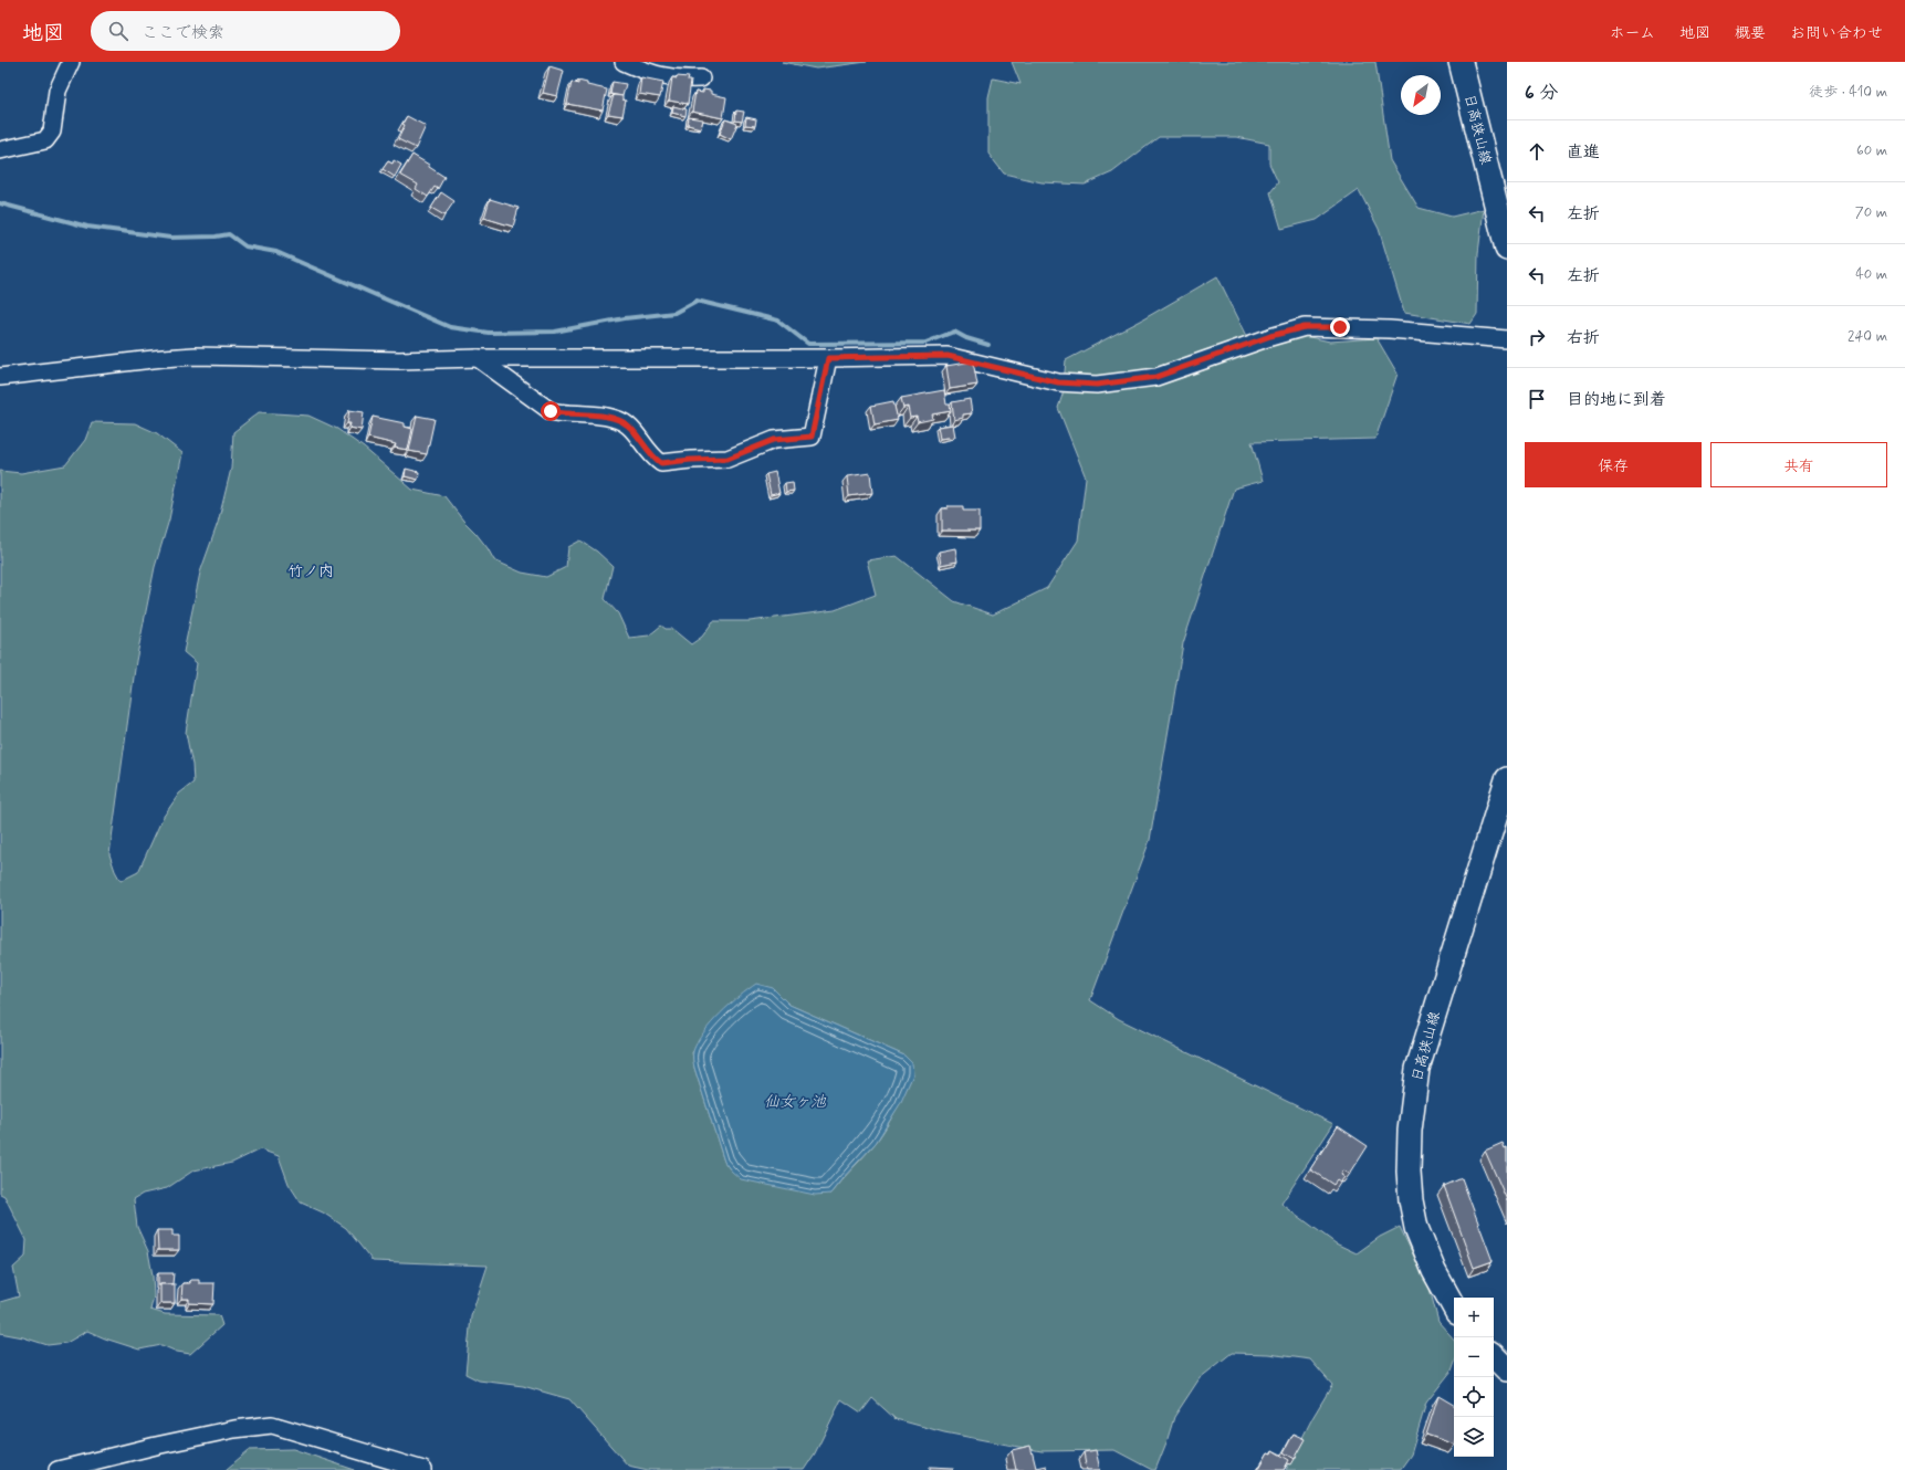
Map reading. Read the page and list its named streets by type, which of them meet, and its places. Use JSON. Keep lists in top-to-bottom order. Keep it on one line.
{"streets":{"main road":["日高狭山線"]},"districts":["竹ノ内"],"water":["仙女ヶ池"],"north":"bottom left","page":{"header":"地図","search":"ここで検索","nav":["ホーム","地図","概要","お問い合わせ"],"heading":["6 分","徒歩 · 410 m"],"list":[["直進","60 m"],["左折","70 m"],["左折","40 m"],["右折","240 m"],"目的地に到着"],"buttons":["保存","共有"],"map_buttons":["+","−"]}}
